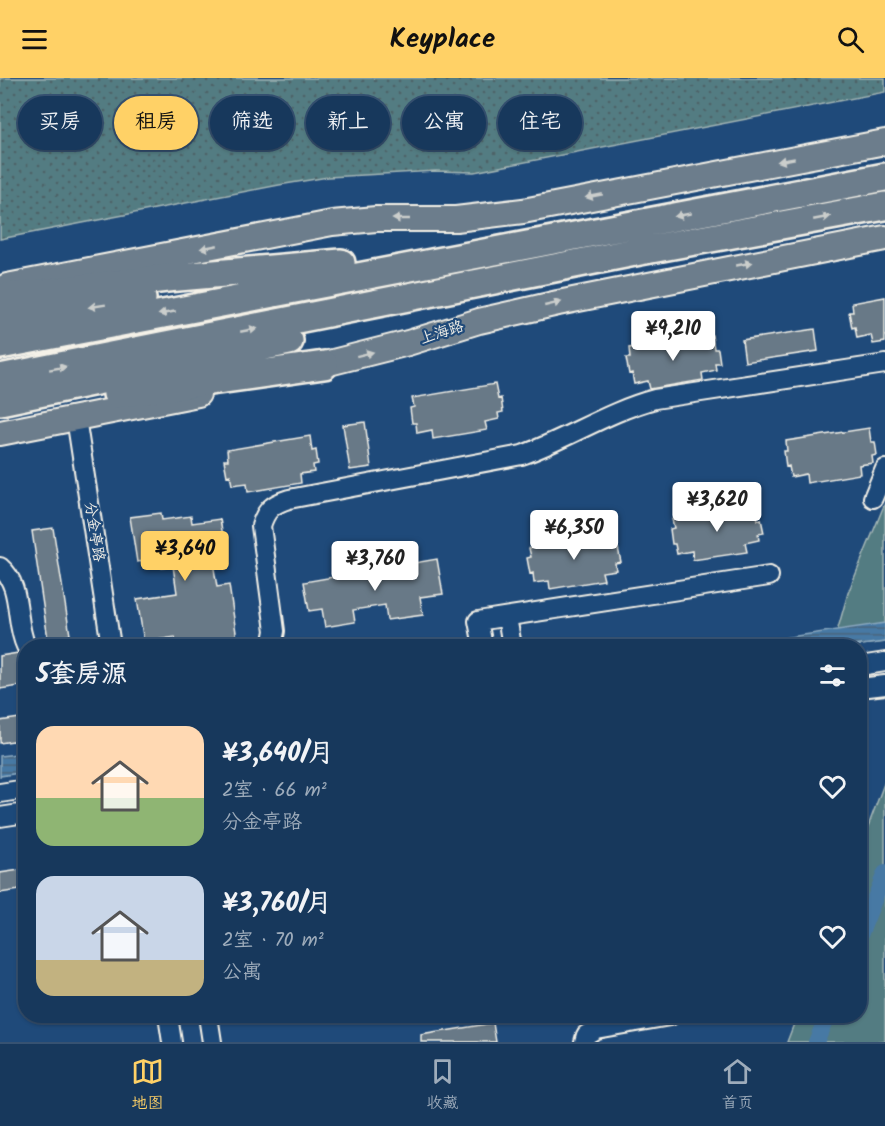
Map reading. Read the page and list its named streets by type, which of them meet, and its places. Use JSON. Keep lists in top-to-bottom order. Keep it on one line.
{"streets":{"main road":["上海路"],"street":["分金亭路"]},"crossings":[["上海路","分金亭路"]],"page":{"header":"Keyplace","chip":["买房","租房","筛选","新上","公寓","住宅"],"price":["¥9,210","¥3,620","¥6,350","¥3,640","¥3,760"],"heading":"5套房源","list":[{"name":"¥3,640/月","note":"2室 · 66 m² · 分金亭路"},{"name":"¥3,760/月","note":"2室 · 70 m² · 公寓"}],"tabs":["地图","收藏","首页"]}}
